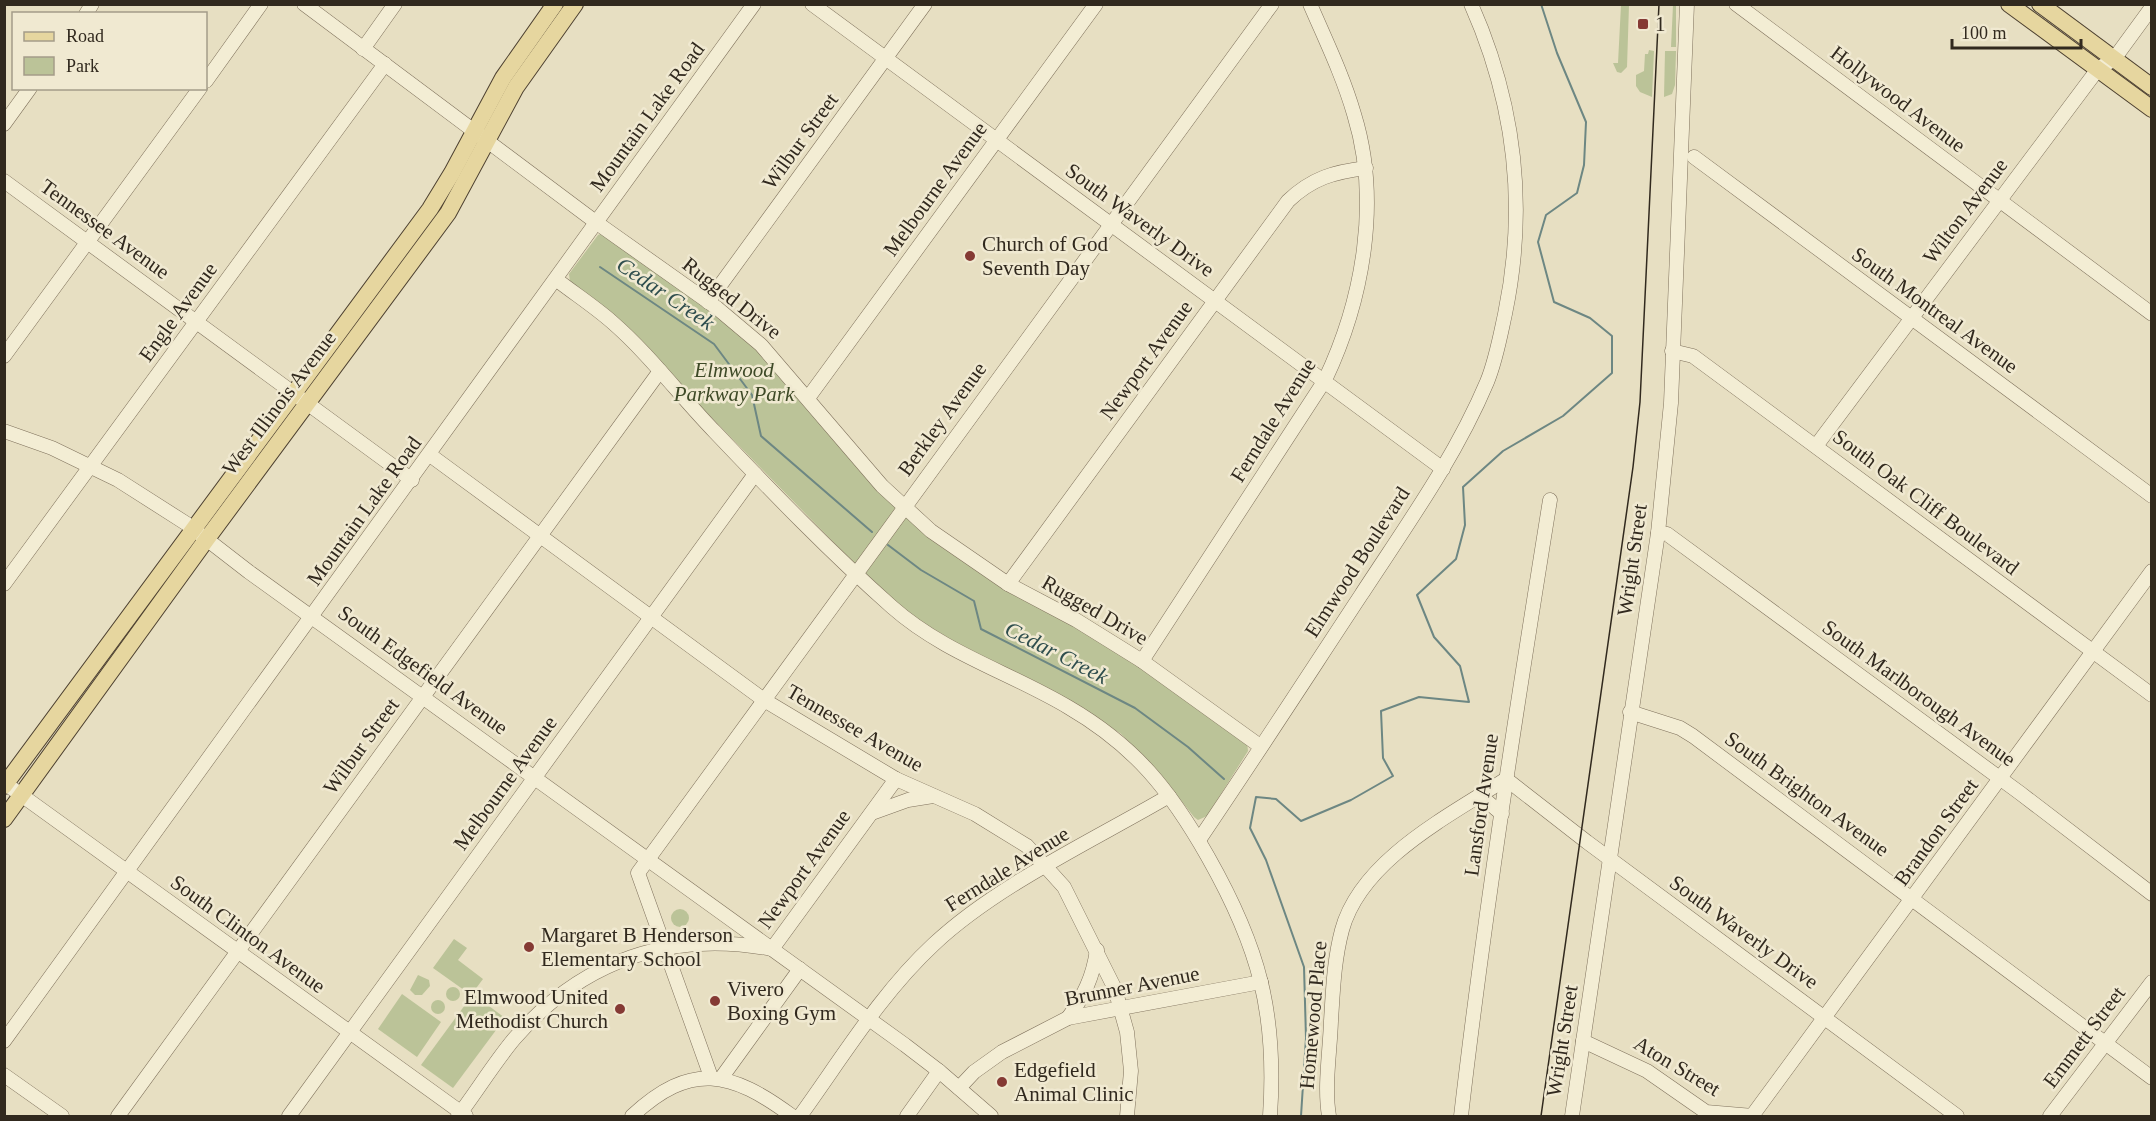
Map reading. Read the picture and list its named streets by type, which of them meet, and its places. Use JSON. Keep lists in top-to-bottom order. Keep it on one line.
{"streets":{"main road":["West Illinois Avenue"],"street":["Hollywood Avenue","Mountain Lake Road","Wilbur Street","Melbourne Avenue","Wilton Avenue","South Waverly Drive","Tennessee Avenue","Rugged Drive","South Montreal Avenue","Engle Avenue","Newport Avenue","Berkley Avenue","Ferndale Avenue","South Oak Cliff Boulevard","Wright Street","Elmwood Boulevard","South Edgefield Avenue","South Marlborough Avenue","South Brighton Avenue","Lansford Avenue","Brandon Street","South Clinton Avenue","Brunner Avenue","Homewood Place","Emmett Street","Aton Street"]},"crossings":[["Hollywood Avenue","Wilton Avenue"],["Mountain Lake Road","Tennessee Avenue"],["Mountain Lake Road","Rugged Drive"],["Mountain Lake Road","South Edgefield Avenue"],["Mountain Lake Road","South Clinton Avenue"],["Wilbur Street","South Waverly Drive"],["Wilbur Street","Tennessee Avenue"],["Wilbur Street","Rugged Drive"],["Wilbur Street","South Edgefield Avenue"],["Wilbur Street","South Clinton Avenue"],["Melbourne Avenue","South Waverly Drive"],["Melbourne Avenue","Tennessee Avenue"],["Melbourne Avenue","Rugged Drive"],["Melbourne Avenue","South Edgefield Avenue"],["Melbourne Avenue","South Clinton Avenue"],["Wilton Avenue","South Montreal Avenue"],["Wilton Avenue","South Oak Cliff Boulevard"],["South Waverly Drive","Newport Avenue"],["South Waverly Drive","Berkley Avenue"],["South Waverly Drive","Ferndale Avenue"],["South Waverly Drive","Wright Street"],["South Waverly Drive","Elmwood Boulevard"],["South Waverly Drive","Lansford Avenue"],["South Waverly Drive","Brandon Street"],["South Waverly Drive","Homewood Place"],["Tennessee Avenue","Engle Avenue"],["Tennessee Avenue","Newport Avenue"],["Tennessee Avenue","West Illinois Avenue"],["Tennessee Avenue","Berkley Avenue"],["Tennessee Avenue","Ferndale Avenue"],["Tennessee Avenue","Brunner Avenue"],["Rugged Drive","Engle Avenue"],["Rugged Drive","Newport Avenue"],["Rugged Drive","West Illinois Avenue"],["Rugged Drive","Berkley Avenue"],["Rugged Drive","Ferndale Avenue"],["Rugged Drive","Elmwood Boulevard"],["Engle Avenue","South Edgefield Avenue"],["Newport Avenue","Ferndale Avenue"],["Newport Avenue","South Edgefield Avenue"],["West Illinois Avenue","South Edgefield Avenue"],["West Illinois Avenue","South Clinton Avenue"],["Berkley Avenue","South Edgefield Avenue"],["Ferndale Avenue","South Edgefield Avenue"],["South Oak Cliff Boulevard","Wright Street"],["South Oak Cliff Boulevard","Brandon Street"],["Wright Street","South Marlborough Avenue"],["Wright Street","South Brighton Avenue"],["Wright Street","Aton Street"],["South Edgefield Avenue","Brunner Avenue"],["South Marlborough Avenue","Brandon Street"],["South Brighton Avenue","Brandon Street"],["South Brighton Avenue","Emmett Street"],["Lansford Avenue","Homewood Place"],["Brandon Street","Aton Street"]],"water":["Cedar Creek"],"parks":["Elmwood Parkway Park"],"places":{"transit":["1"],"other":["Church of God Seventh Day","Margaret B Henderson Elementary School","Vivero Boxing Gym","Elmwood United Methodist Church","Edgefield Animal Clinic"]},"legend":["Road","Park"],"scale_bar":"100 m"}
